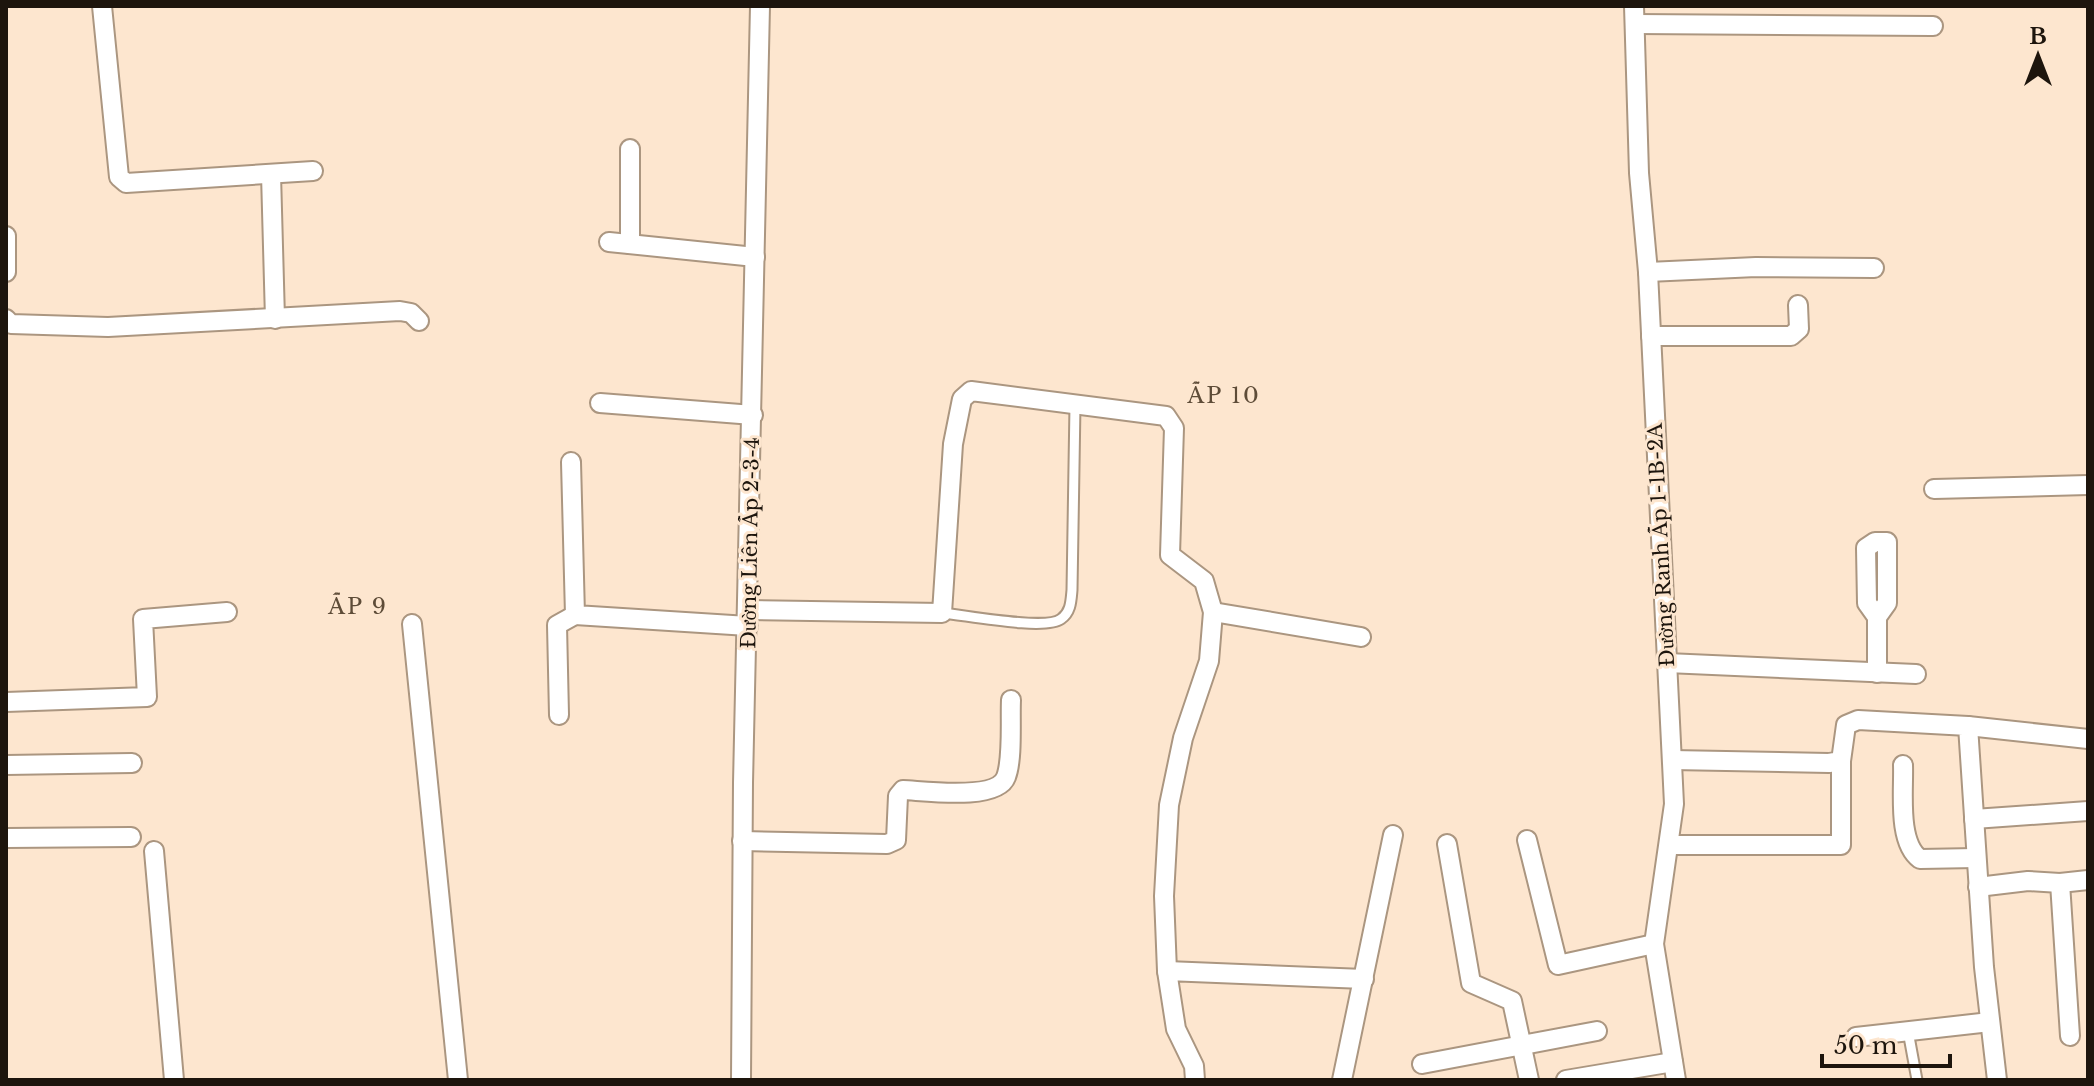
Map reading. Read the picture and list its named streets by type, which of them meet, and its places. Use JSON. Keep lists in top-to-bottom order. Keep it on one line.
{"streets":{"street":["Đường Liên Ấp 2-3-4","Đường Ranh Ấp 1-1B-2A"]},"districts":["ẤP 10","ẤP 9"],"scale_bar":"50 m","north":"top"}
